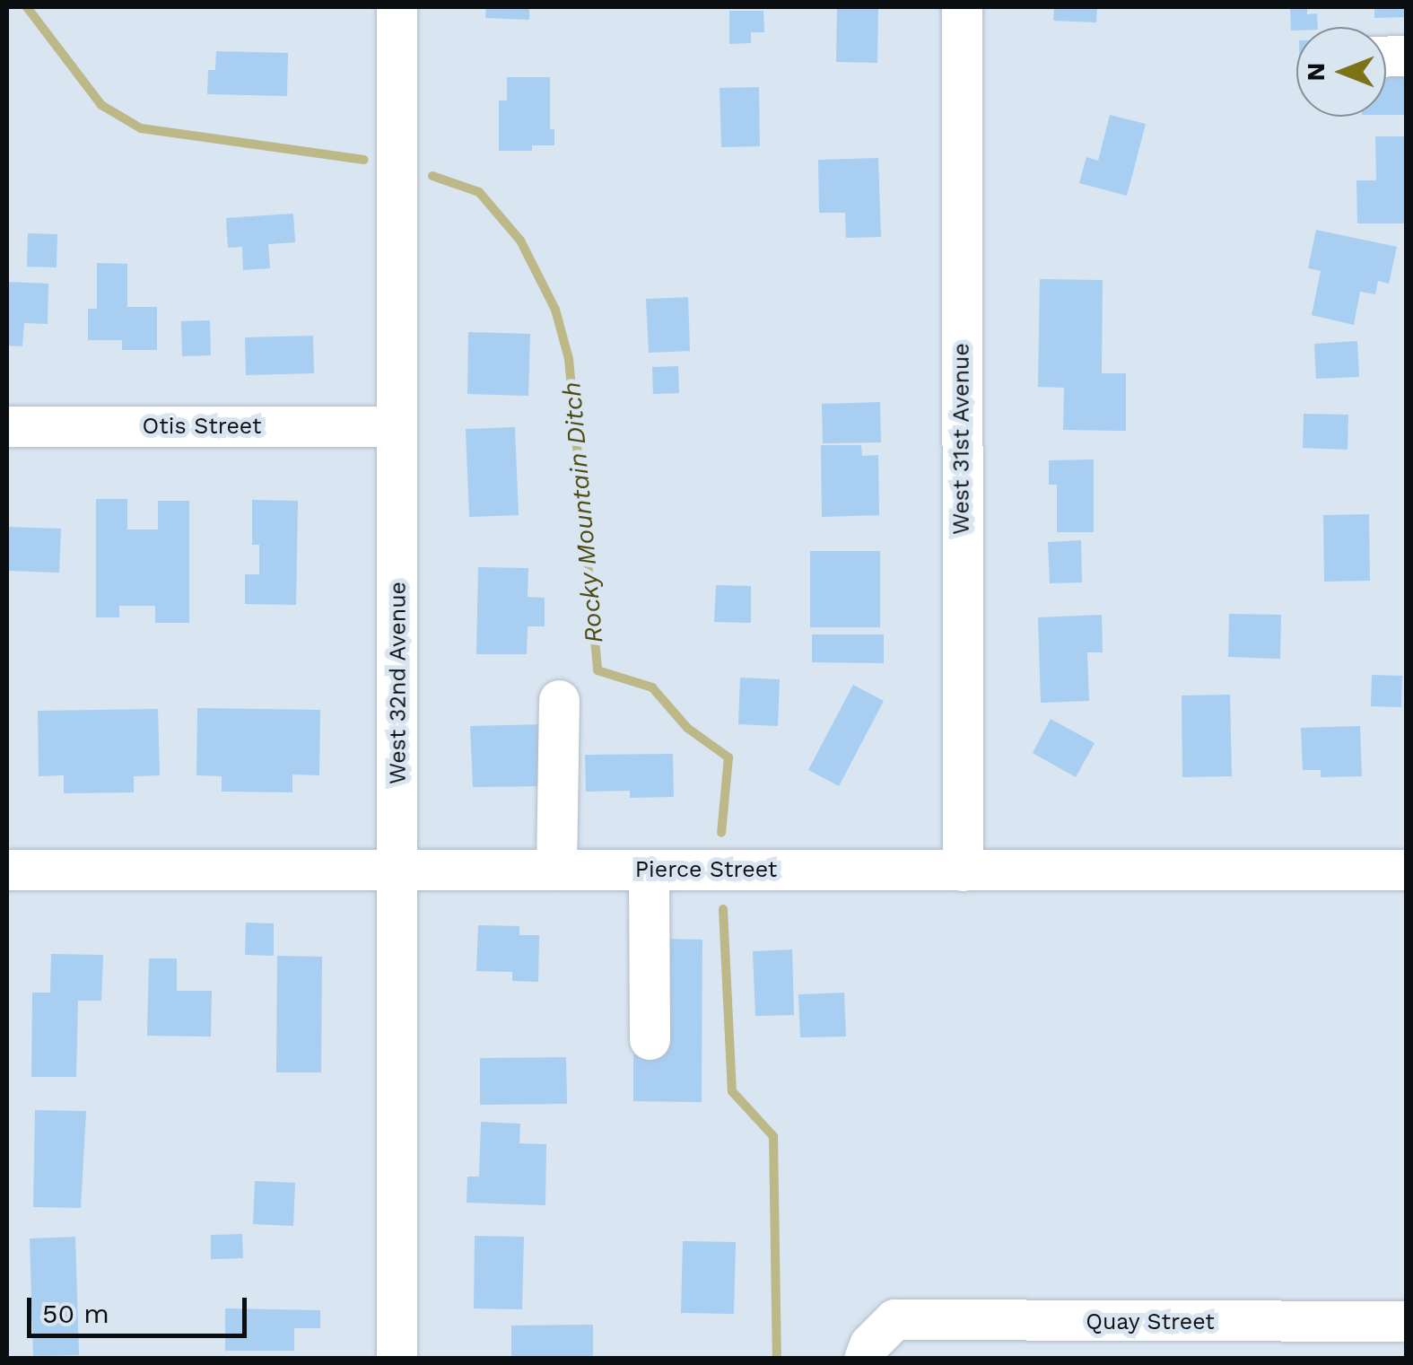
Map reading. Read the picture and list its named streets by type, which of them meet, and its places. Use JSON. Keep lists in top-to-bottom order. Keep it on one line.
{"streets":{"street":["Otis Street","West 31st Avenue","West 32nd Avenue","Pierce Street","Quay Street"]},"crossings":[["Otis Street","West 32nd Avenue"],["West 31st Avenue","Pierce Street"],["West 32nd Avenue","Pierce Street"]],"water":["Rocky Mountain Ditch"],"scale_bar":"50 m","north":"left"}
